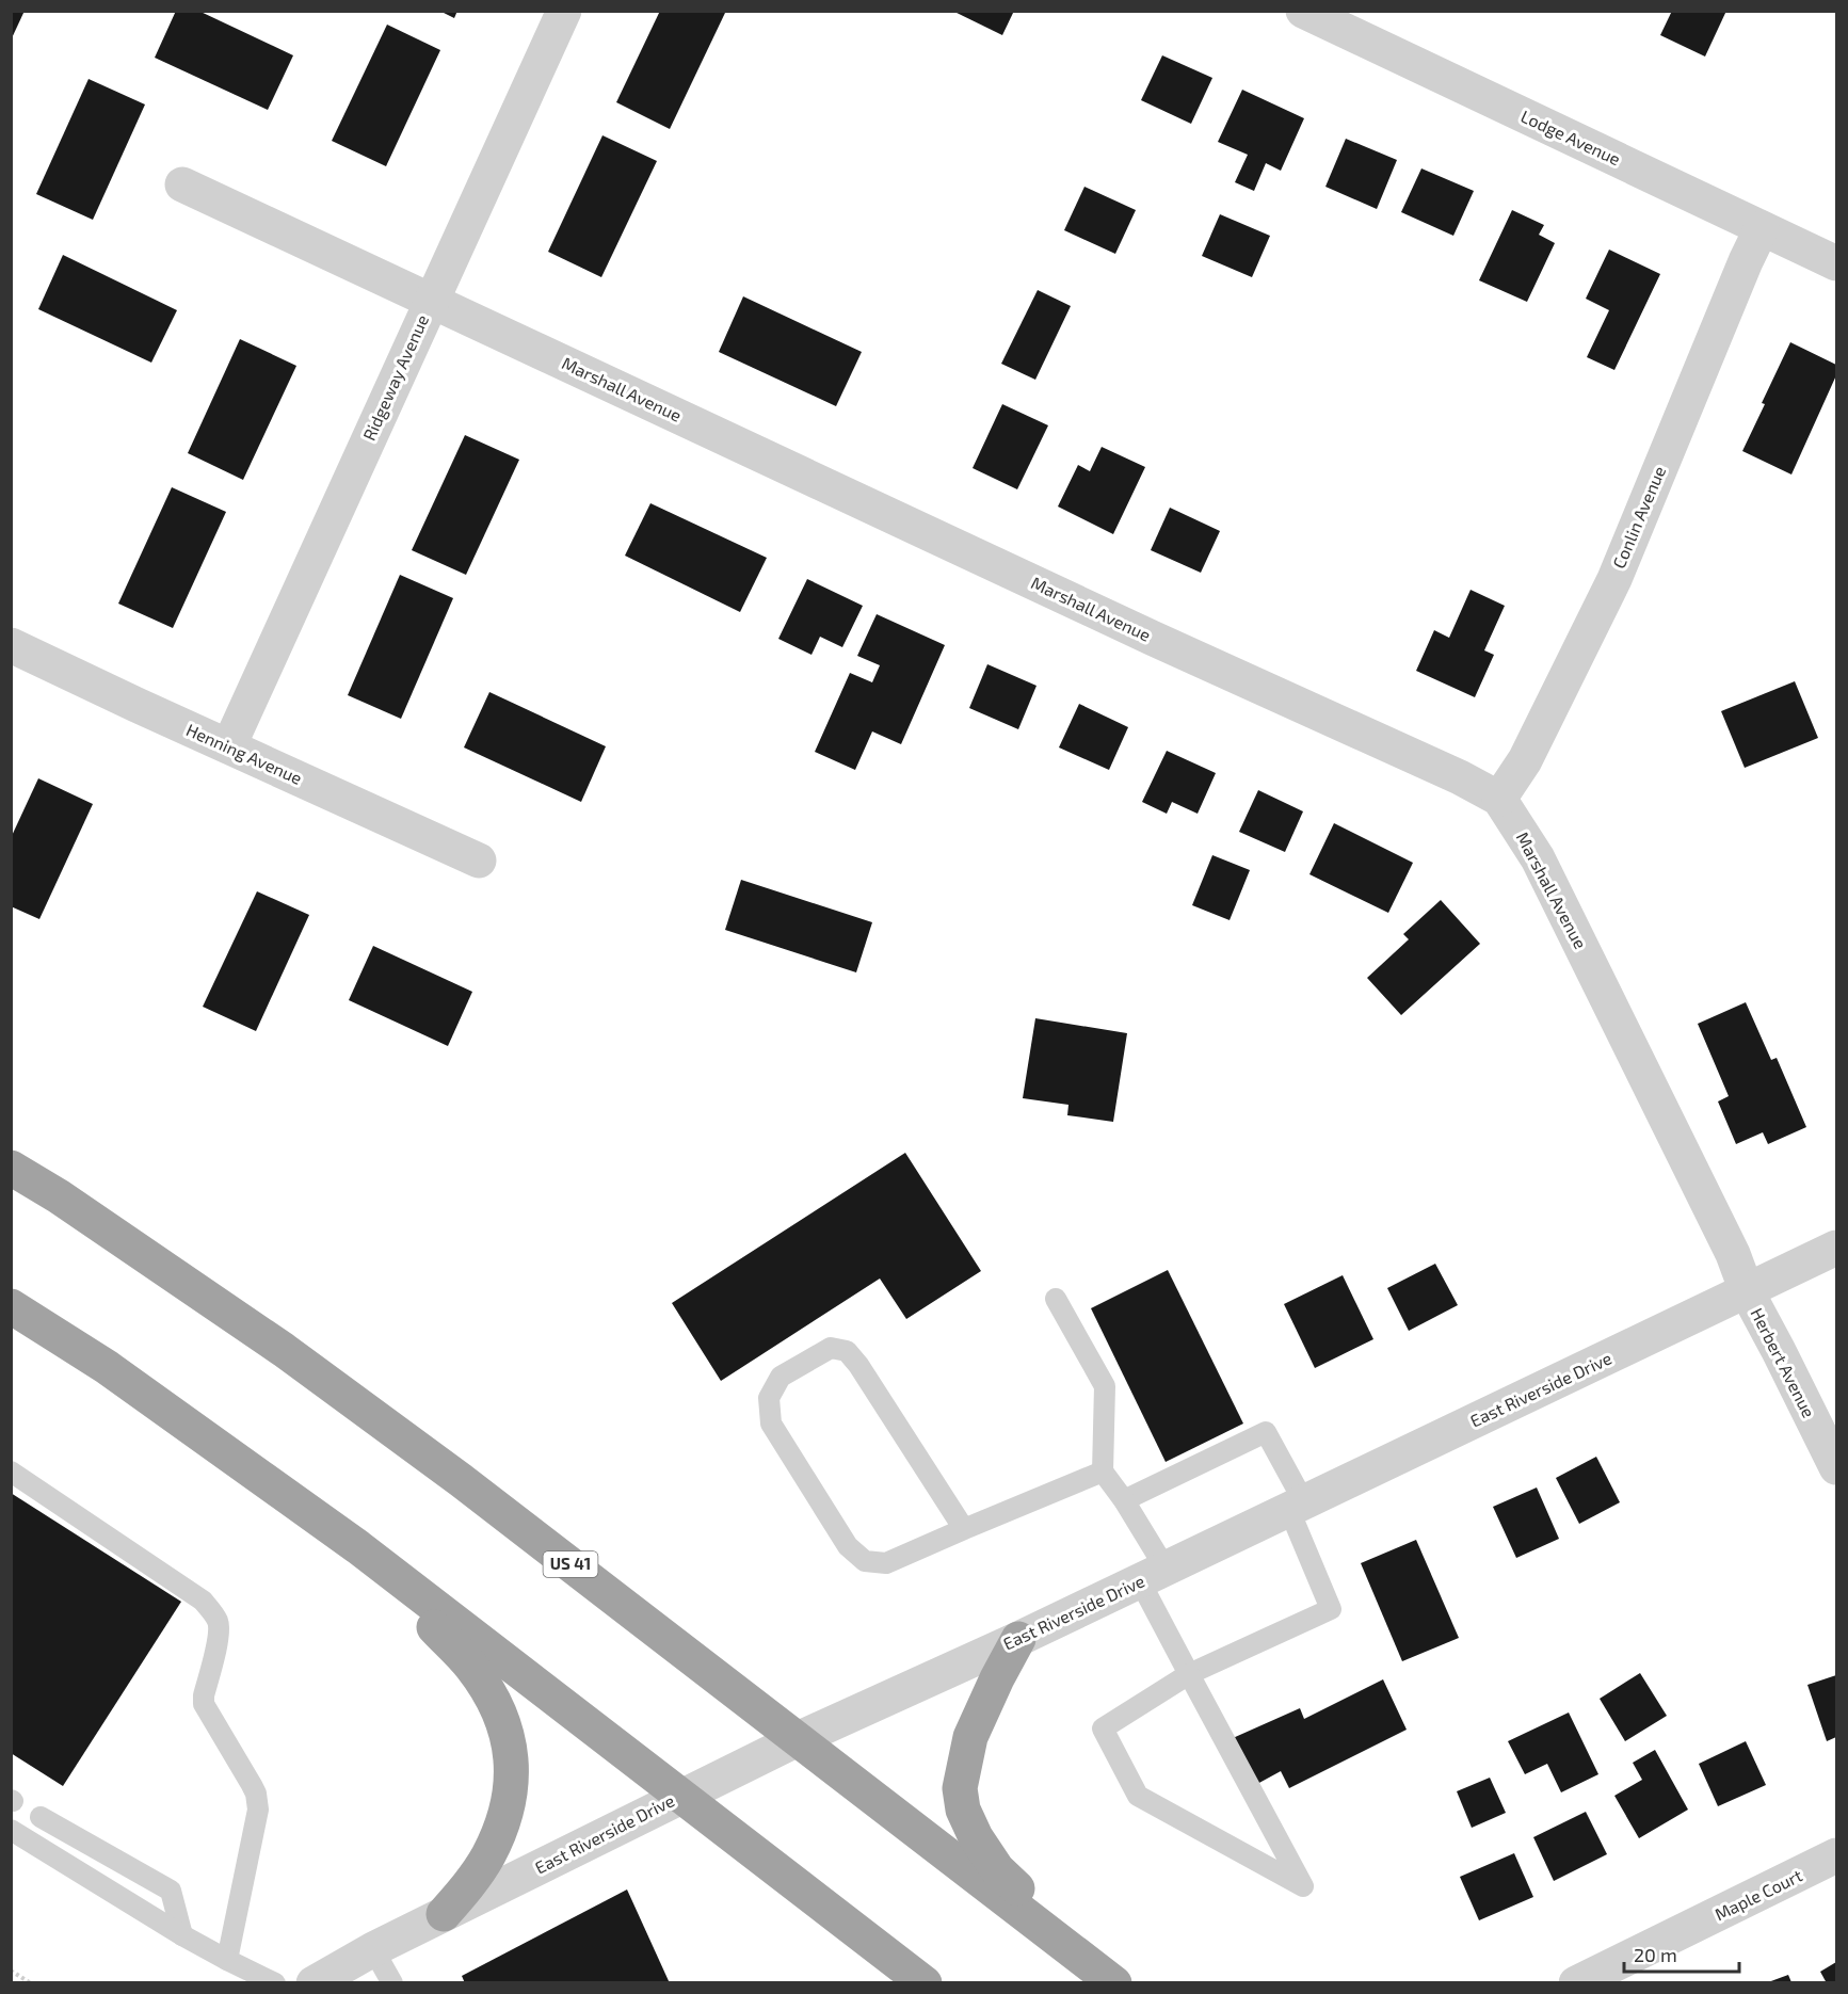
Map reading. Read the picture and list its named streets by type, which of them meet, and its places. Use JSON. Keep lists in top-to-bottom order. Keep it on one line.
{"streets":{"highway":["US 41"],"street":["Lodge Avenue","Ridgeway Avenue","Marshall Avenue","Conlin Avenue","Henning Avenue","Herbert Avenue","East Riverside Drive","Maple Court"]},"crossings":[["Lodge Avenue","Conlin Avenue"],["Ridgeway Avenue","Marshall Avenue"],["Ridgeway Avenue","Henning Avenue"],["Marshall Avenue","Conlin Avenue"],["Marshall Avenue","Herbert Avenue"],["Marshall Avenue","East Riverside Drive"],["Herbert Avenue","East Riverside Drive"],["East Riverside Drive","US 41"]],"scale_bar":"20 m"}
